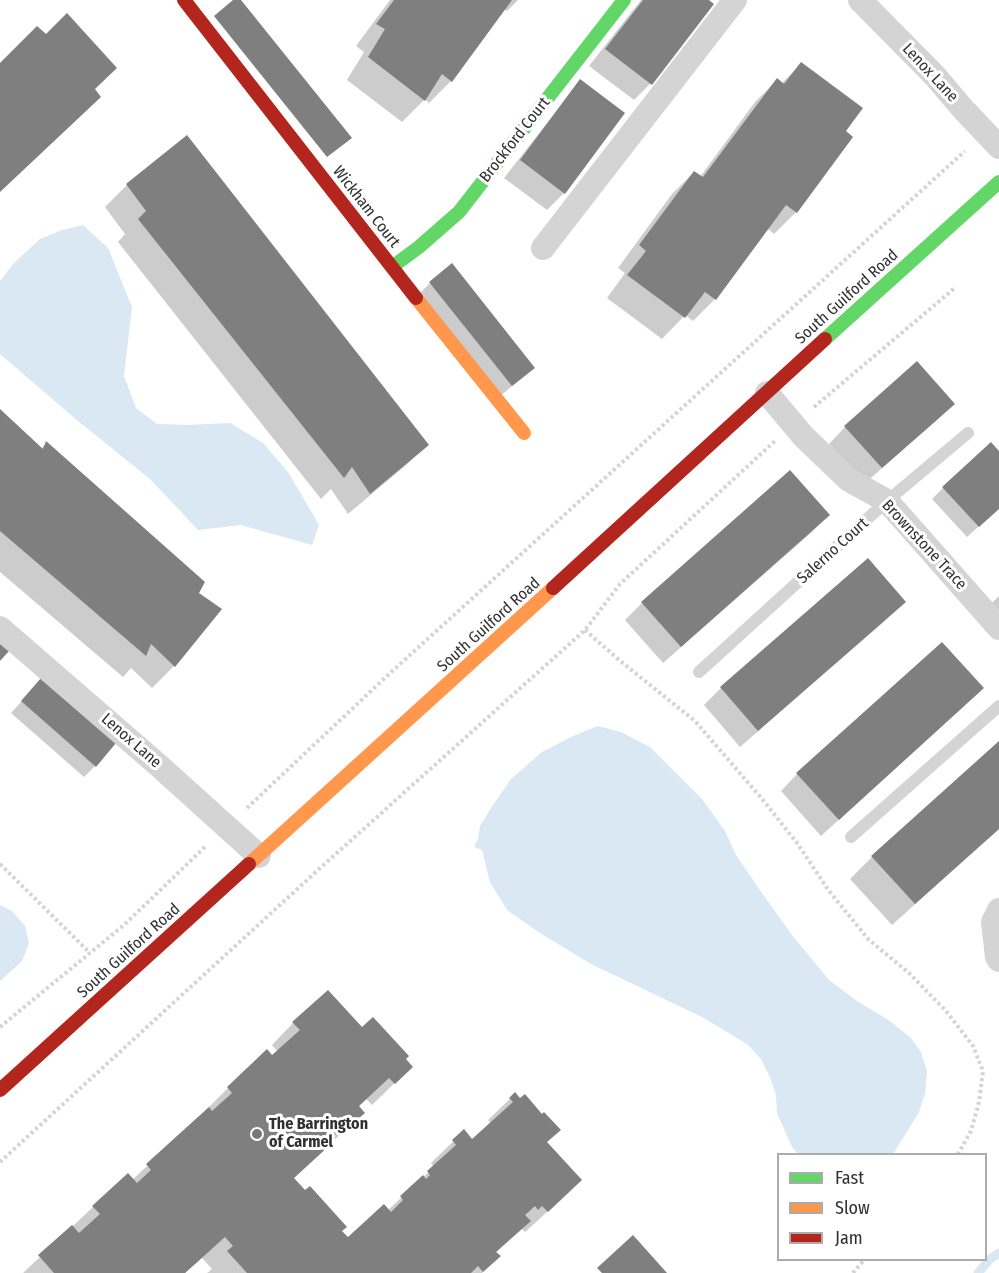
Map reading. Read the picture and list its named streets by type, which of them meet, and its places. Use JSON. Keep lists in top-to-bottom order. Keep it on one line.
{"streets":{"main road":["Brockford Court","Wickham Court","South Guilford Road"],"street":["Lenox Lane","Brownstone Trace"],"lane":["Salerno Court"]},"crossings":[["Lenox Lane","South Guilford Road"],["Brockford Court","Wickham Court"],["South Guilford Road","Brownstone Trace"],["Brownstone Trace","Salerno Court"]],"places":["The Barrington of Carmel"],"legend":["Fast","Slow","Jam"]}
